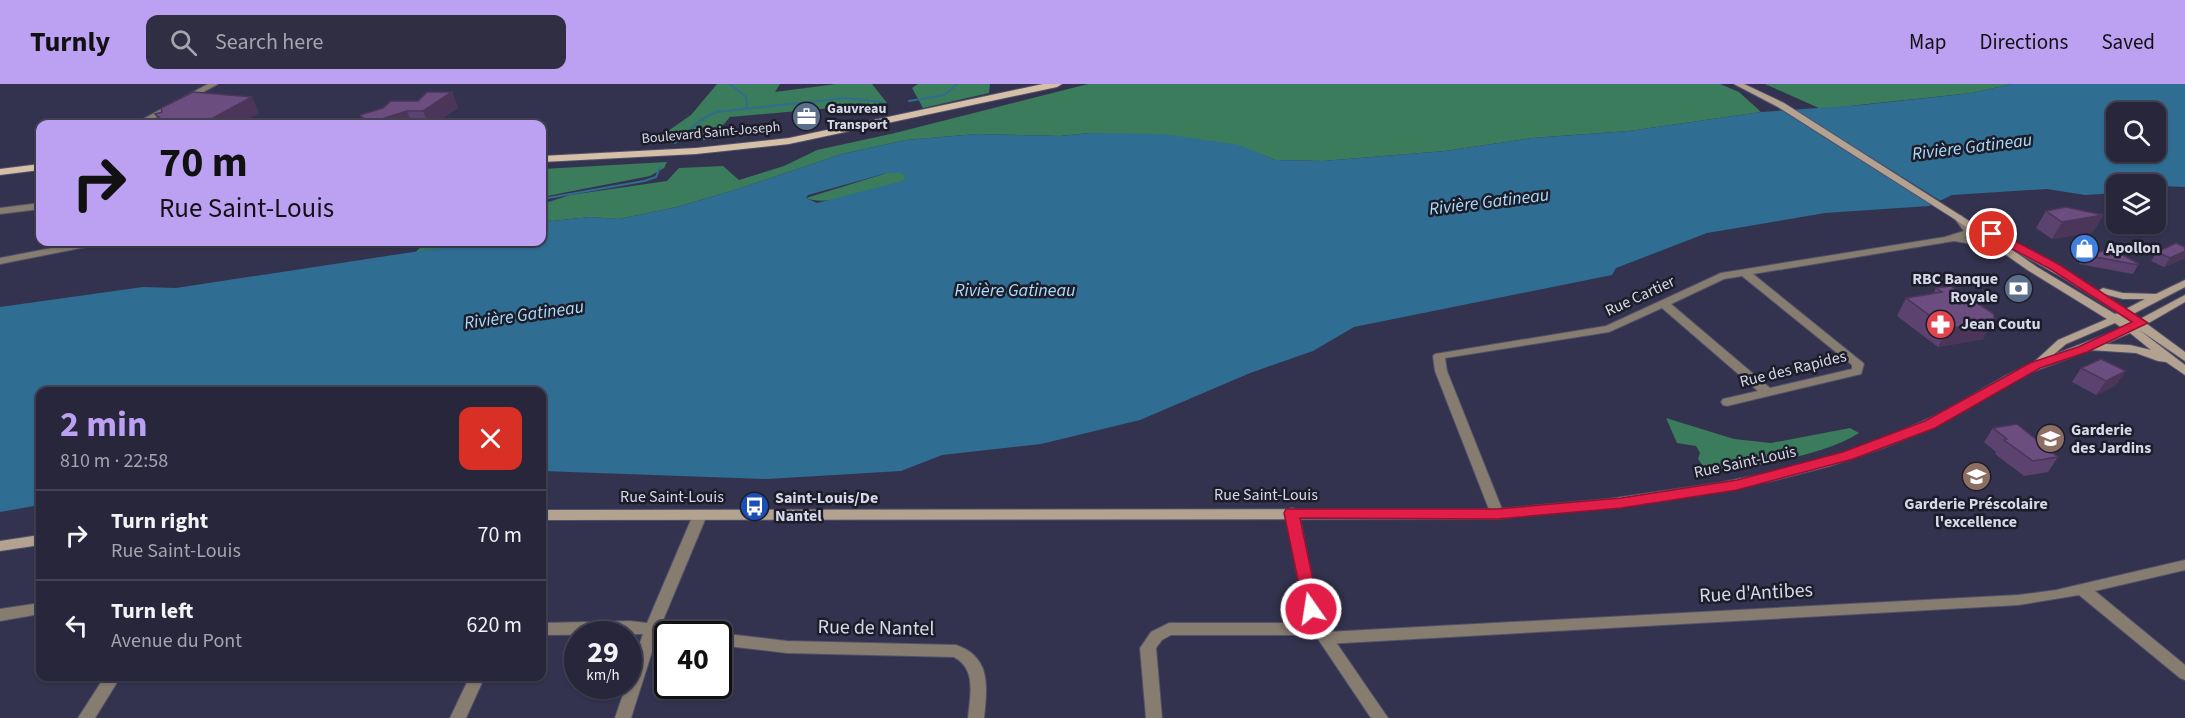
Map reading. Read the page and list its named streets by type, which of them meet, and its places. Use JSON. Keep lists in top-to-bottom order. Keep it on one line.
{"streets":{"main road":["Boulevard Saint-Joseph","Rue Saint-Louis"],"street":["Rue Cartier","Rue des Rapides","Rue d'Antibes","Rue de Nantel"]},"crossings":[["Rue Cartier","Rue des Rapides"],["Rue Cartier","Rue Saint-Louis"]],"water":["Rivière Gatineau"],"places":{"office":["Gauvreau Transport"],"shop":["Apollon"],"bank":["RBC Banque Royale"],"pharmacy":["Jean Coutu"],"school or university":["Garderie des Jardins","Garderie Préscolaire l'excellence"],"bus stop":["Saint-Louis/De Nantel"]},"page":{"header":"Turnly","search":"Search here","nav":["Map","Directions","Saved"],"turn":["70 m","Rue Saint-Louis"],"heading":["2 min","810 m · 22:58"],"list":[{"name":"Turn right","note":"Rue Saint-Louis","value":"70 m"},{"name":"Turn left","note":"Avenue du Pont","value":"620 m"}],"speed":"29 km/h","limit":"40"}}
